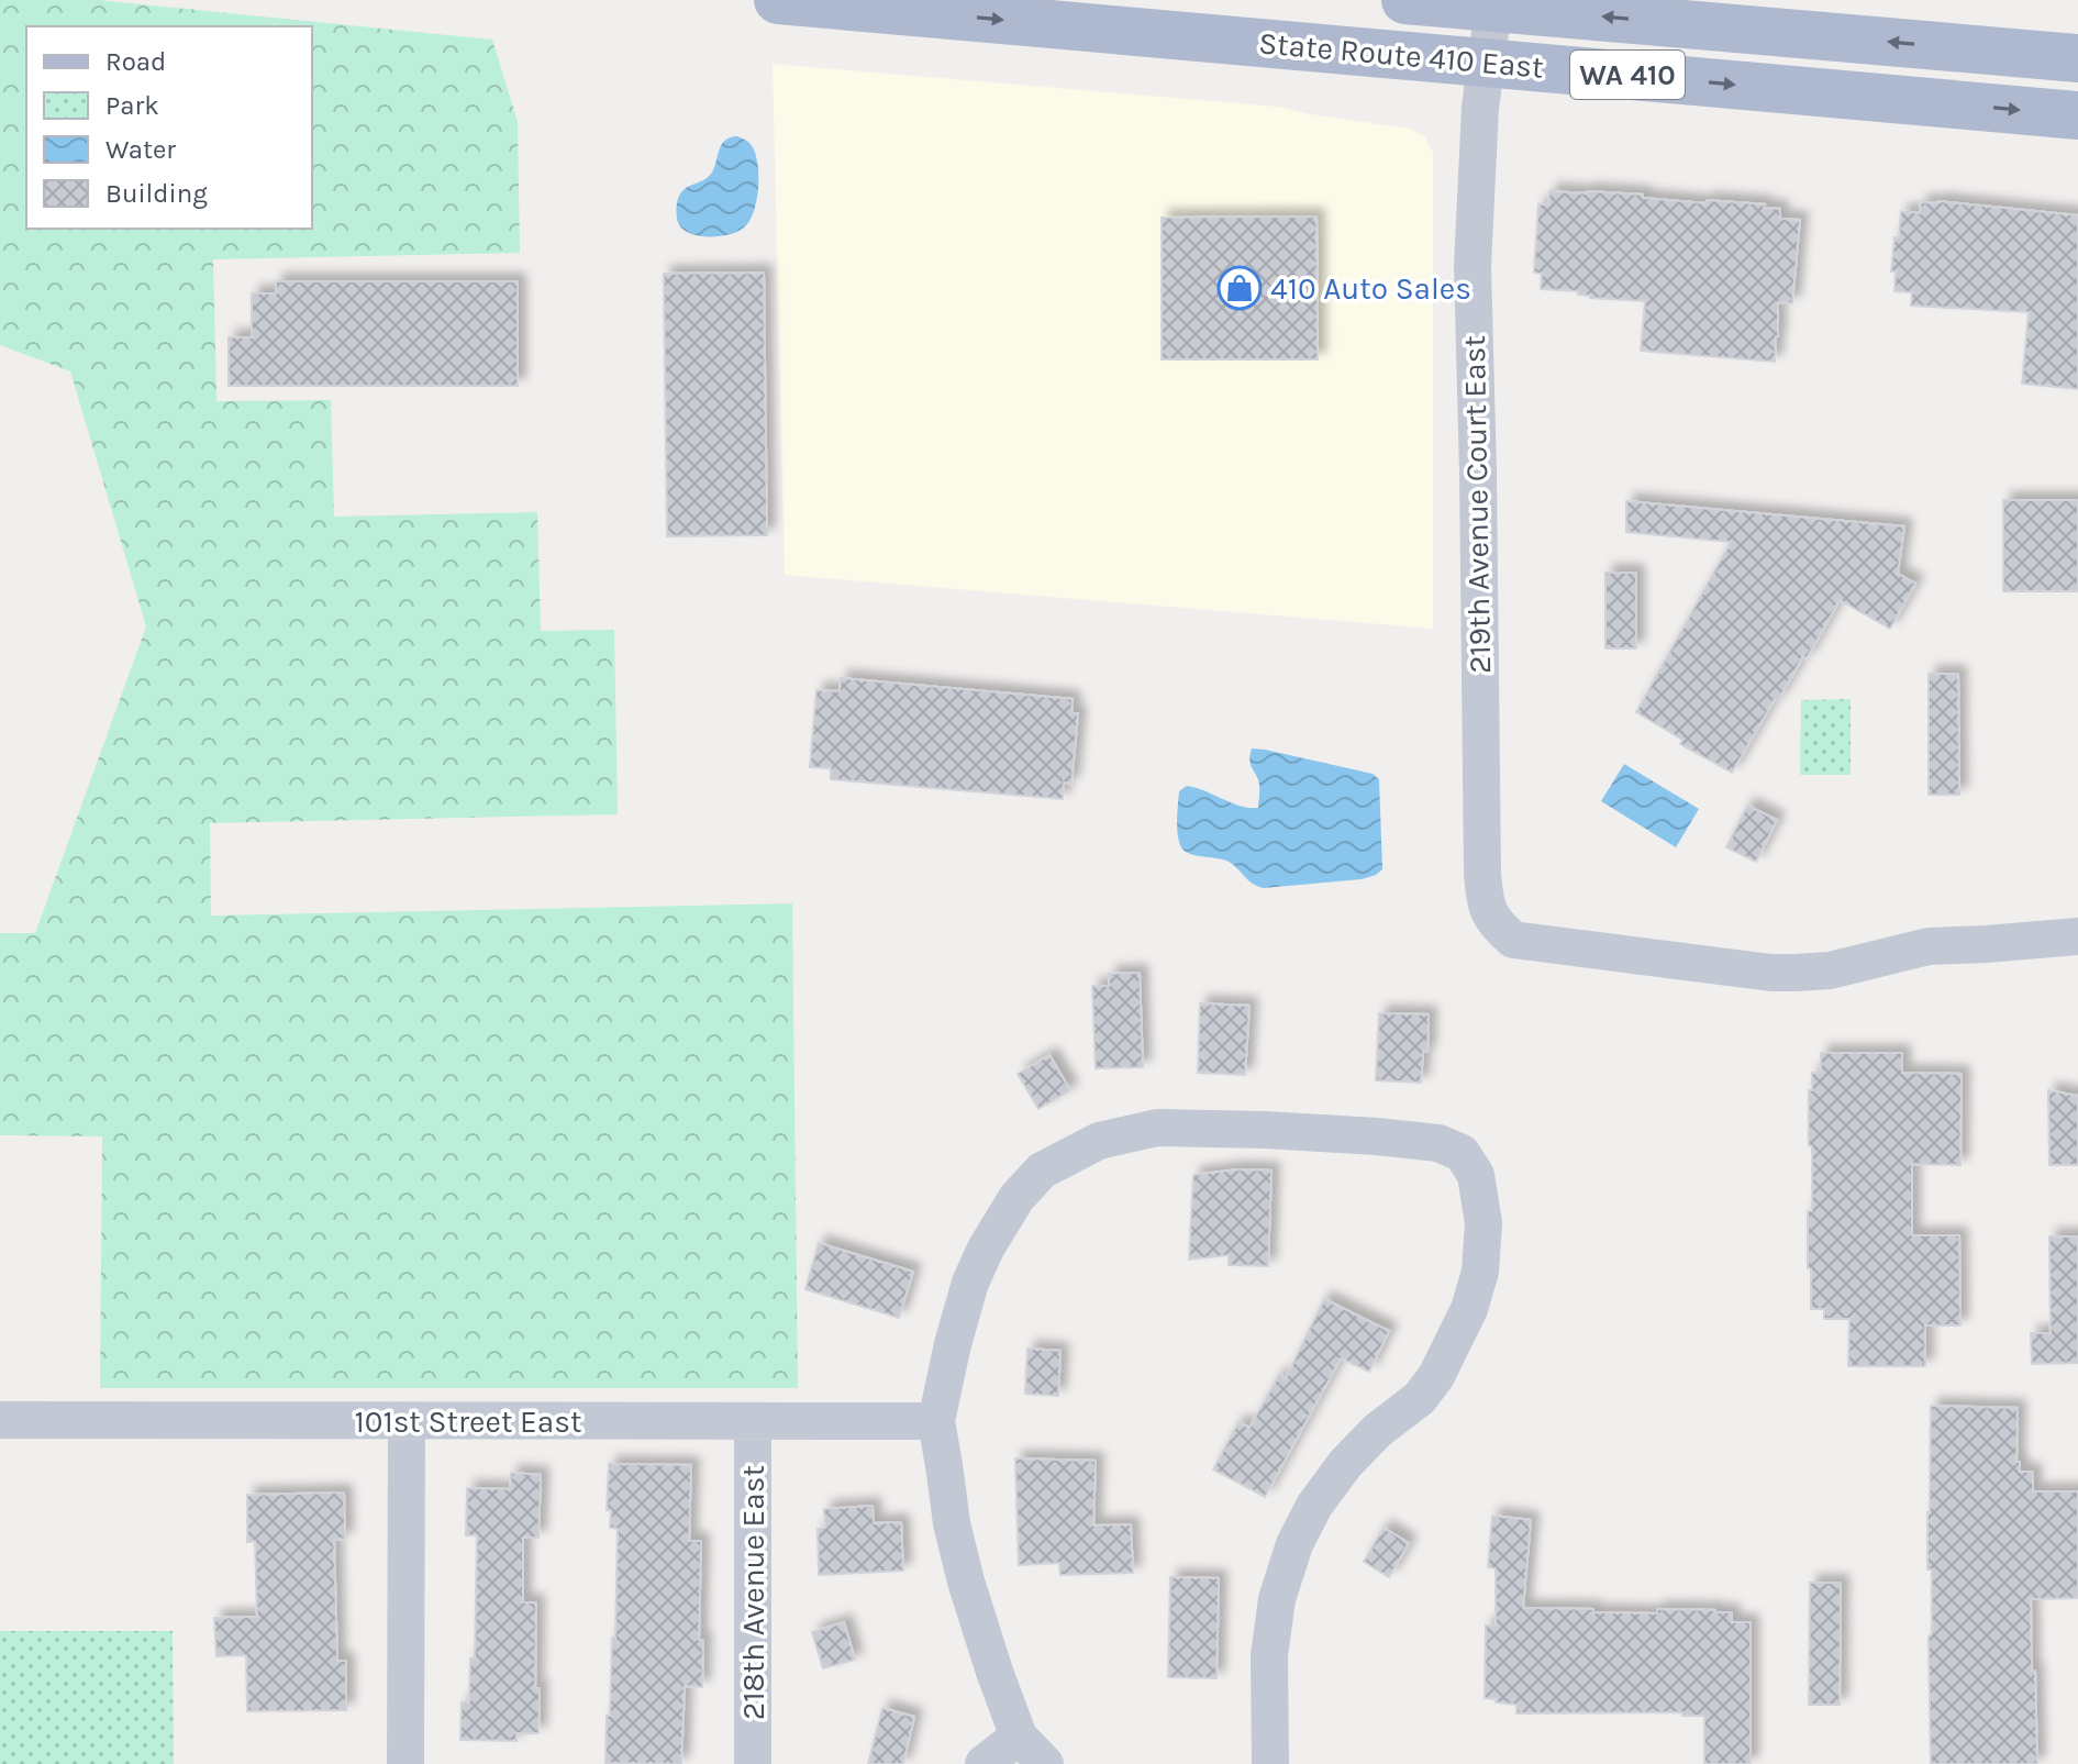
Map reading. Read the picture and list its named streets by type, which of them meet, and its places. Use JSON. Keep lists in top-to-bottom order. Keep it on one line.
{"streets":{"main road":["State Route 410 East","WA 410"],"street":["219th Avenue Court East","101st Street East","218th Avenue East"]},"crossings":[["State Route 410 East","219th Avenue Court East"],["101st Street East","218th Avenue East"]],"places":{"shop":["410 Auto Sales"]},"legend":["Road","Park","Water","Building"]}
